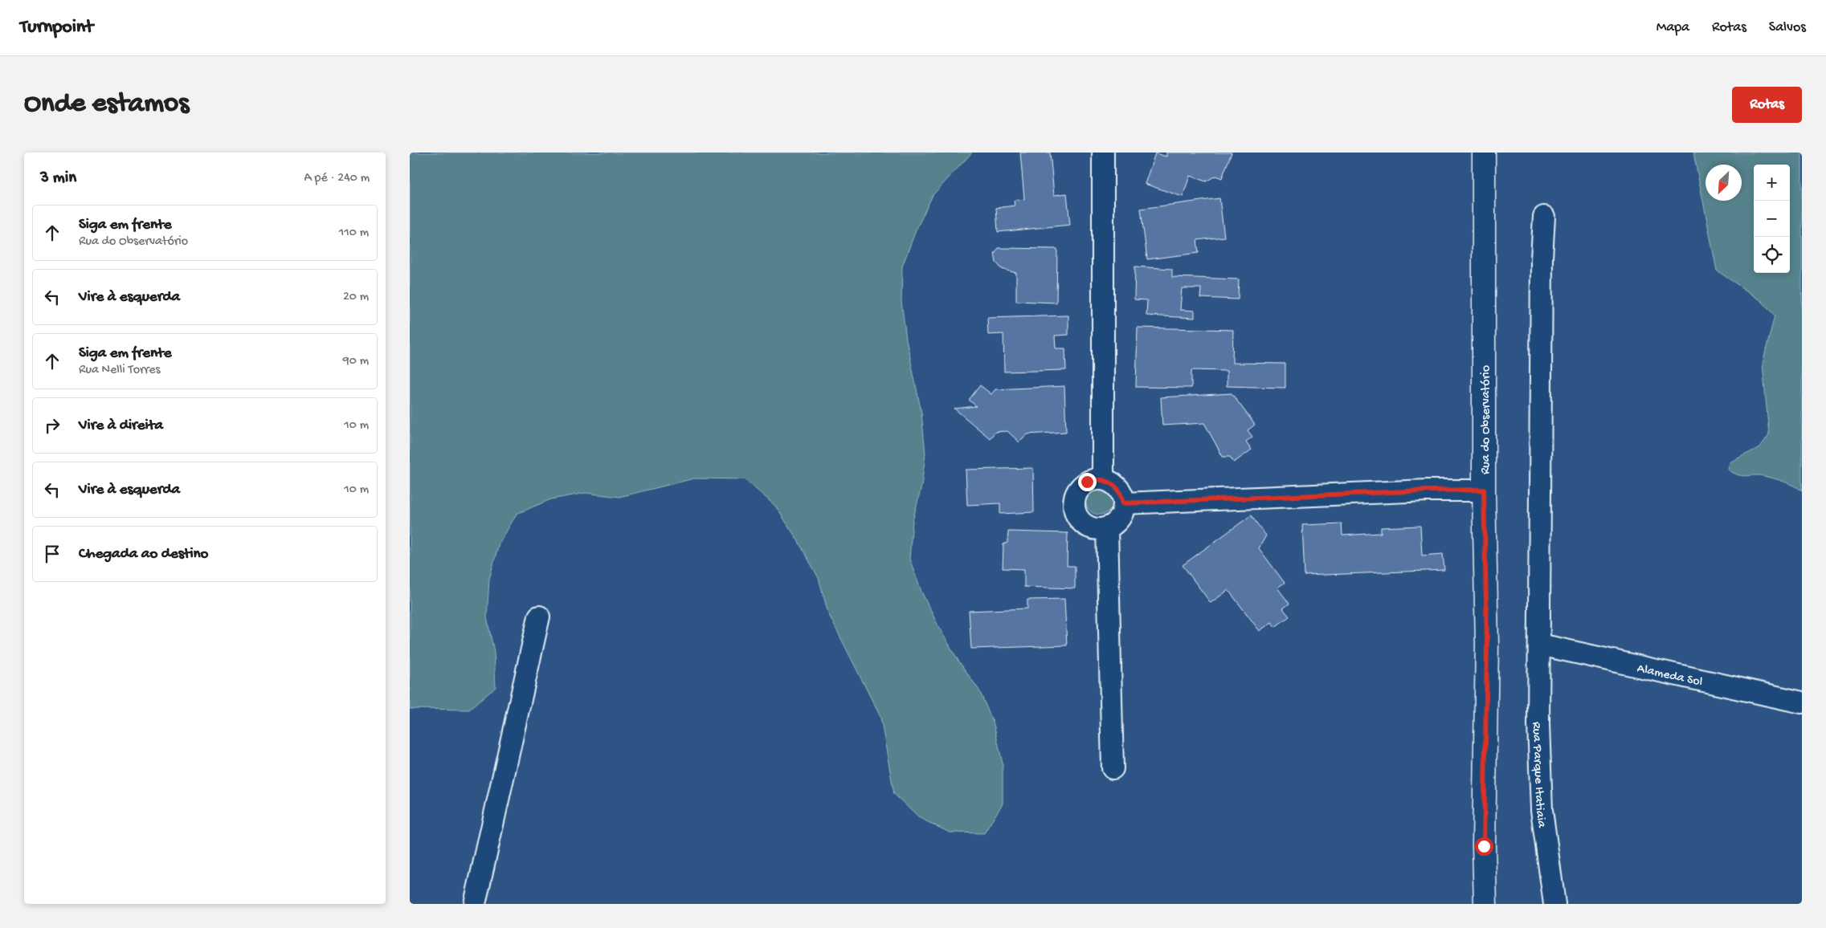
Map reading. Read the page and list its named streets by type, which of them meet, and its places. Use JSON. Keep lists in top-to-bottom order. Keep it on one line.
{"streets":{"street":["Rua do Observatório","Alameda Sol","Rua Parque Itatiaia"]},"crossings":[["Alameda Sol","Rua Parque Itatiaia"]],"north":"bottom left","page":{"header":"Turnpoint","nav":["Mapa","Rotas","Salvos"],"buttons":"Rotas","title":"Onde estamos","heading":["3 min","A pé · 240 m"],"map_buttons":["+","−"],"list":[["Siga em frente","Rua do Observatório","110 m"],["Vire à esquerda","20 m"],["Siga em frente","Rua Nelli Torres","90 m"],["Vire à direita","10 m"],["Vire à esquerda","10 m"],"Chegada ao destino"]}}
